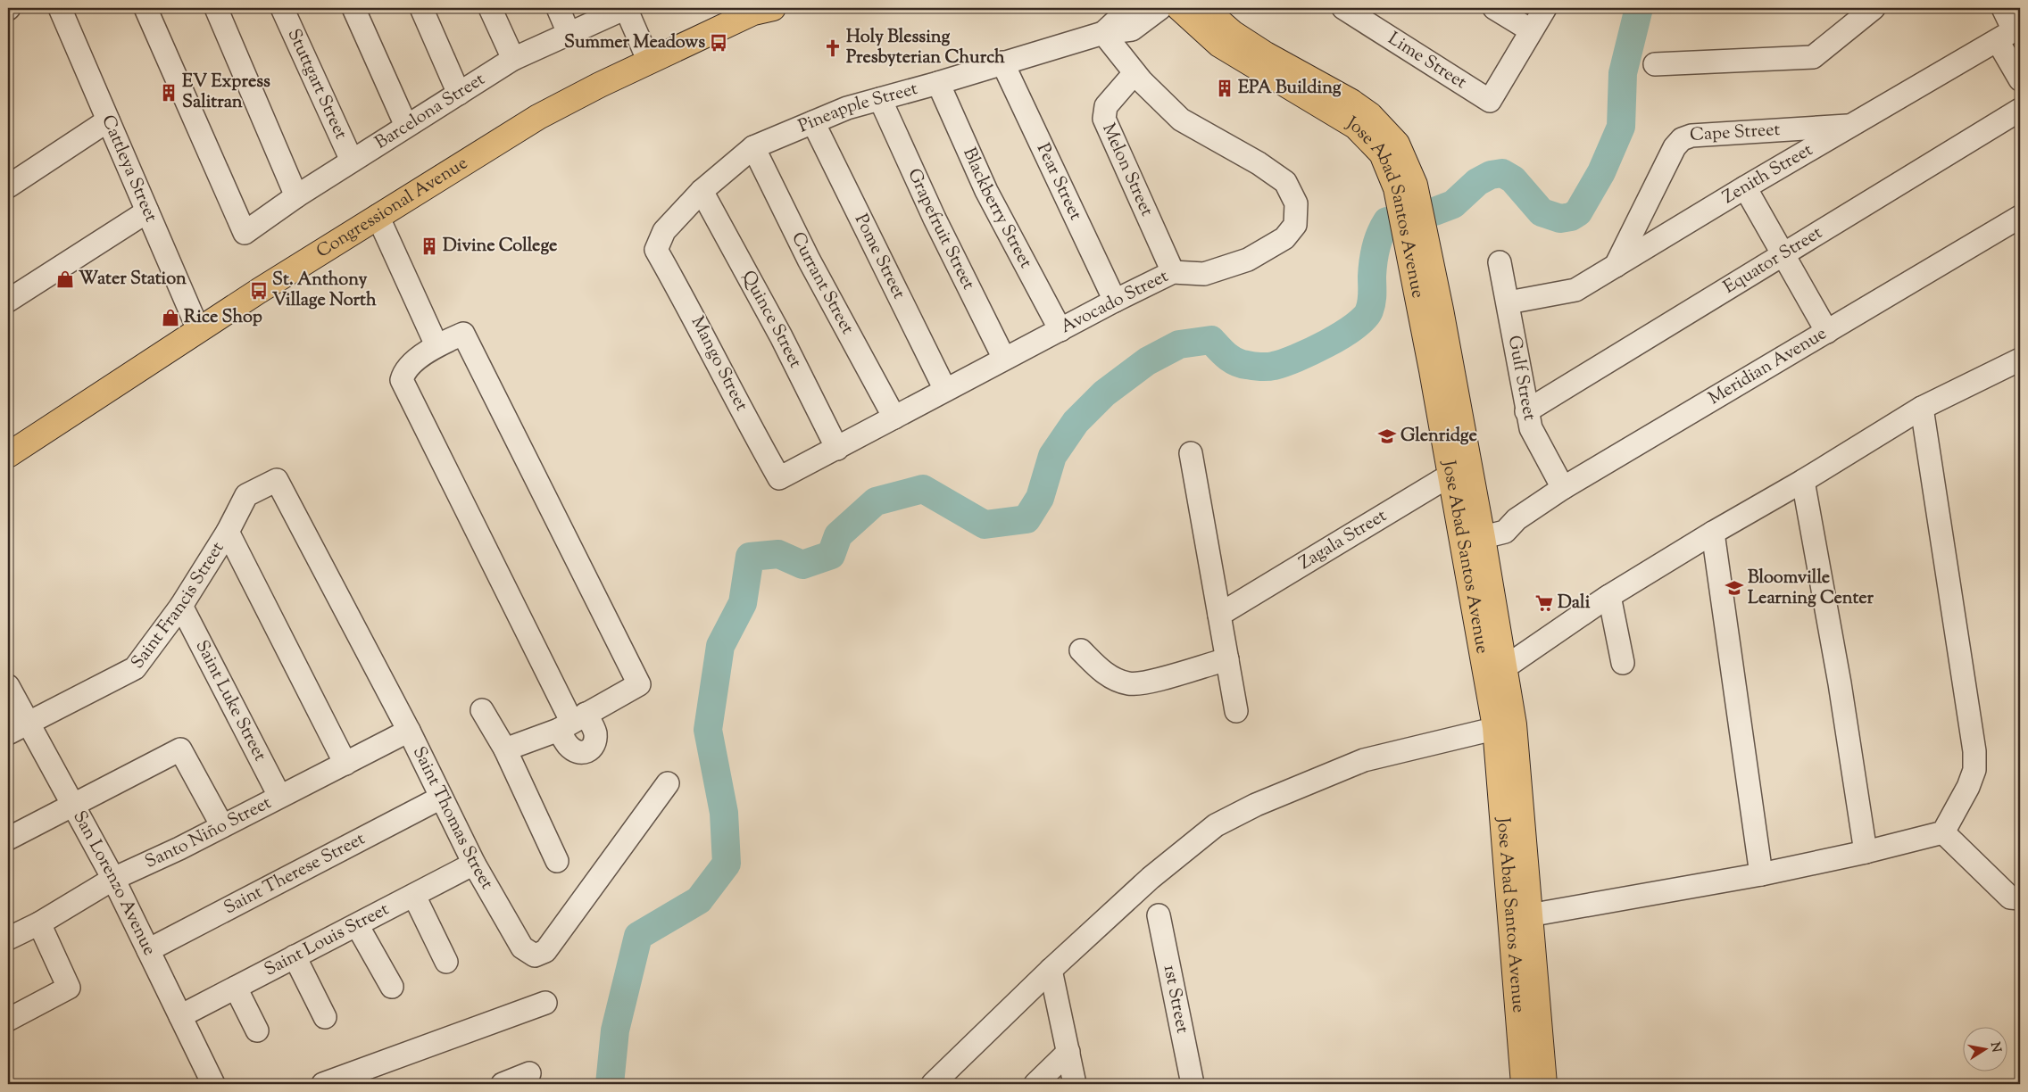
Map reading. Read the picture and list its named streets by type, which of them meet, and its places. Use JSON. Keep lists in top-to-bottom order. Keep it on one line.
{"streets":{"main road":["Congressional Avenue","Jose Abad Santos Avenue"],"street":["Lime Street","Stuttgart Street","Pineapple Street","Barcelona Street","Cape Street","Cattleya Street","Melon Street","Zenith Street","Pear Street","Blackberry Street","Grapefruit Street","Pome Street","Equator Street","Currant Street","Avocado Street","Quince Street","Mango Street","Meridian Avenue","Gulf Street","Zagala Street","Saint Francis Street","Saint Luke Street","Saint Thomas Street","Santo Niño Street","Saint Therese Street","San Lorenzo Avenue","Saint Louis Street","1st Street"]},"crossings":[["Stuttgart Street","Barcelona Street"],["Pineapple Street","Pear Street"],["Pineapple Street","Blackberry Street"],["Pineapple Street","Grapefruit Street"],["Pineapple Street","Pome Street"],["Pineapple Street","Currant Street"],["Pineapple Street","Avocado Street"],["Pineapple Street","Quince Street"],["Pineapple Street","Mango Street"],["Cape Street","Zenith Street"],["Cattleya Street","Congressional Avenue"],["Melon Street","Avocado Street"],["Zenith Street","Gulf Street"],["Pear Street","Avocado Street"],["Blackberry Street","Avocado Street"],["Jose Abad Santos Avenue","Meridian Avenue"],["Jose Abad Santos Avenue","Zagala Street"],["Grapefruit Street","Avocado Street"],["Pome Street","Avocado Street"],["Equator Street","Gulf Street"],["Currant Street","Avocado Street"],["Avocado Street","Quince Street"],["Avocado Street","Mango Street"],["Meridian Avenue","Gulf Street"],["Saint Francis Street","Saint Luke Street"],["Saint Francis Street","Saint Thomas Street"],["Saint Francis Street","San Lorenzo Avenue"],["Saint Luke Street","Santo Niño Street"],["Saint Thomas Street","Santo Niño Street"],["Saint Thomas Street","Saint Therese Street"],["Saint Thomas Street","Saint Louis Street"],["Santo Niño Street","San Lorenzo Avenue"],["Saint Therese Street","San Lorenzo Avenue"],["San Lorenzo Avenue","Saint Louis Street"]],"places":{"bus stop":["Summer Meadows","St. Anthony Village North"],"church":["Holy Blessing Presbyterian Church"],"building":["EPA Building","EV Express Salitran","Divine College"],"shop":["Water Station","Rice Shop"],"school or university":["Glenridge","Bloomville Learning Center"],"supermarket":["Dali"]},"north":"right"}
